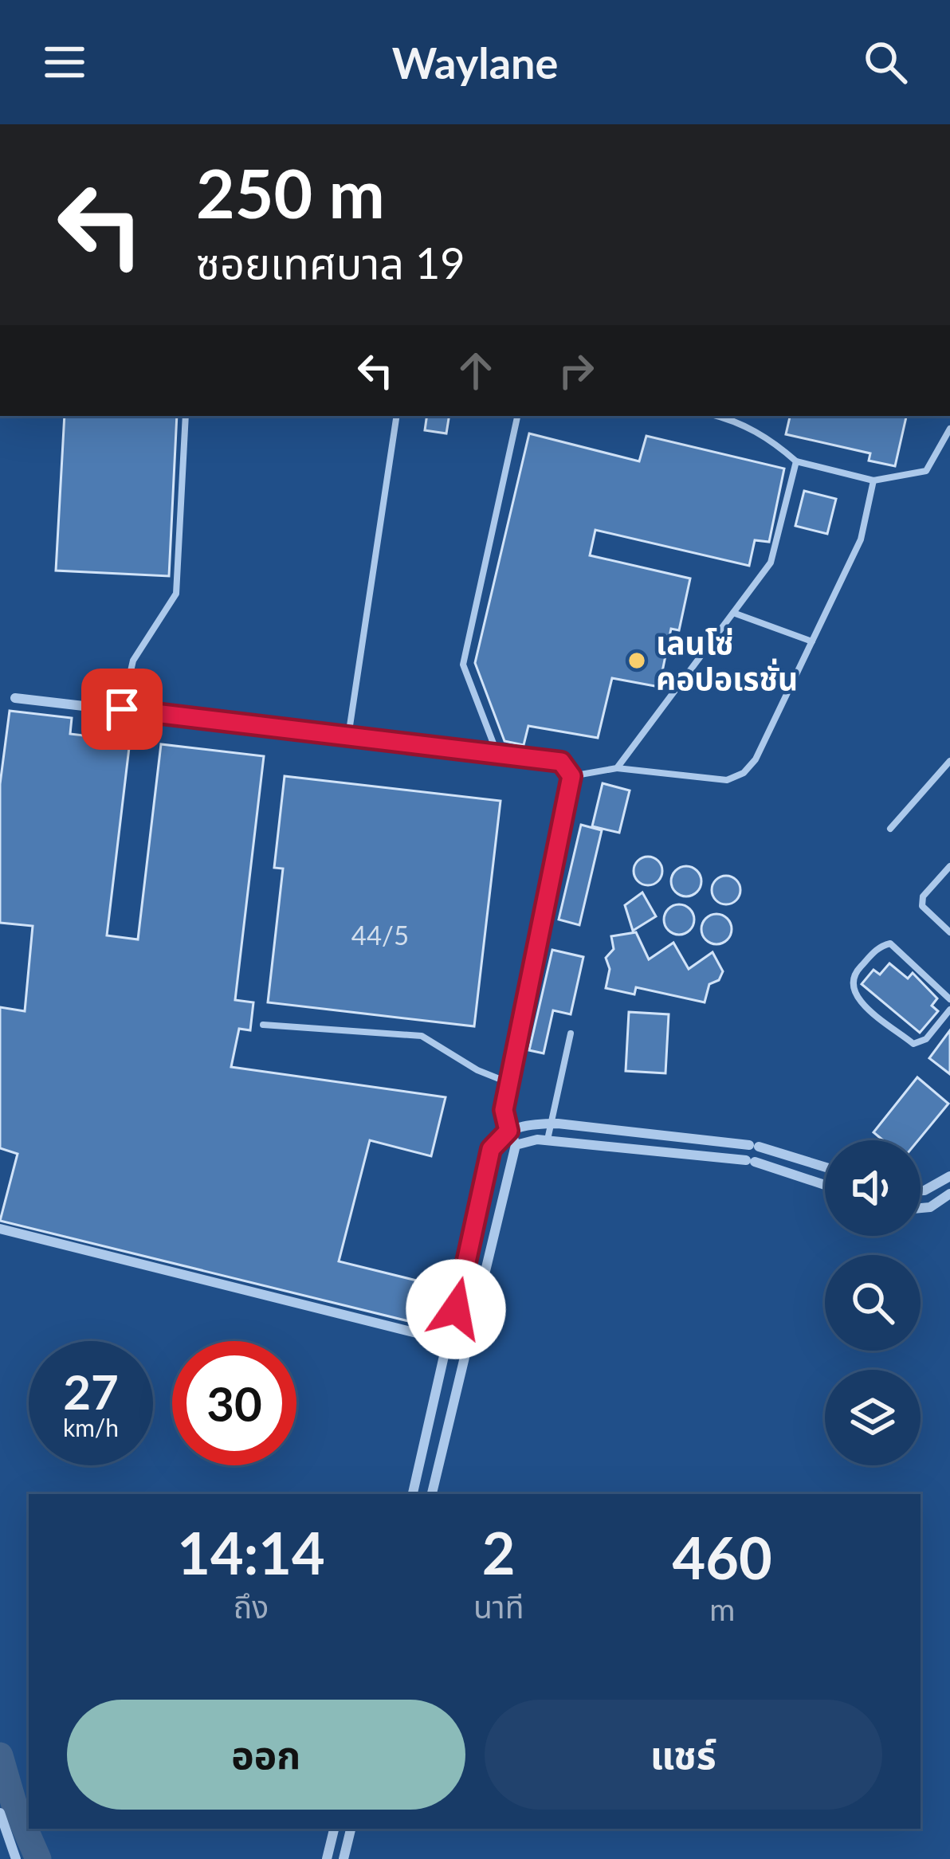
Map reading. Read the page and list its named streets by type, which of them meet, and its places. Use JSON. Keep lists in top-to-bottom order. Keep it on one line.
{"places":["เลนโซ่ คอปอเรชั่น"],"house_numbers":["44/5"],"page":{"header":"Waylane","turn":["250 m","ซอยเทศบาล 19"],"speed":"27 km/h","limit":"30","eta":["14:14","ถึง","2","นาที","460","m"],"buttons":["ออก","แชร์"]}}
